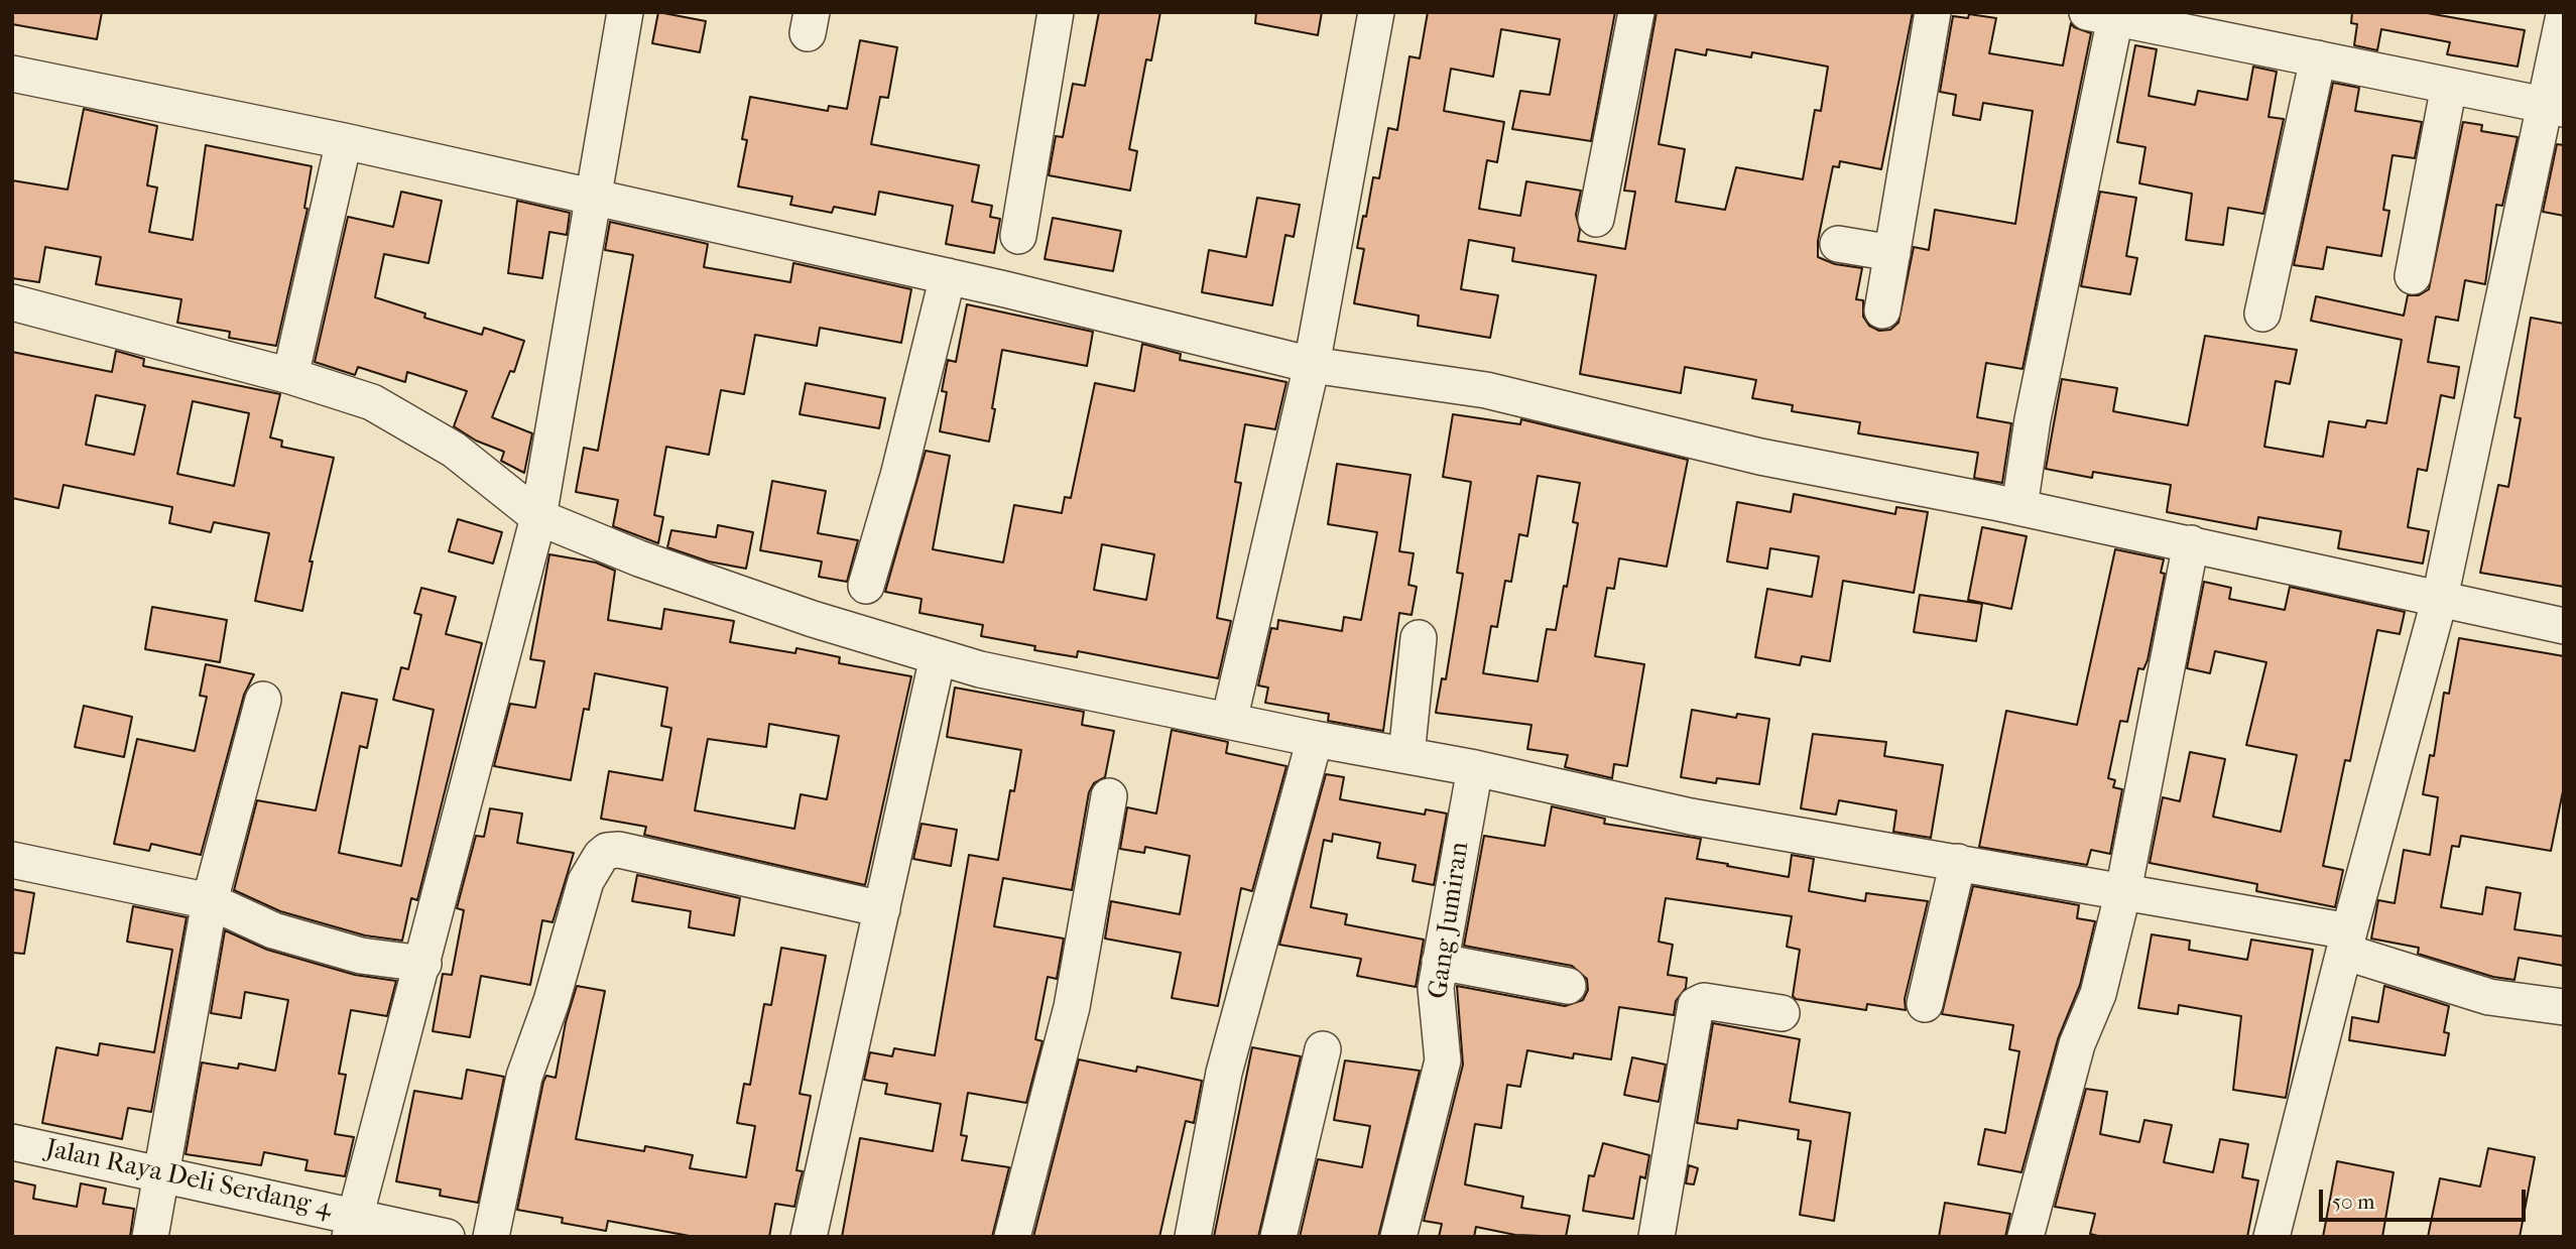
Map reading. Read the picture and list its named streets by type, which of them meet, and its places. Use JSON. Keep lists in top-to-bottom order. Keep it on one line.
{"streets":{"street":["Gang Jumiran","Jalan Raya Deli Serdang 4"]},"scale_bar":"50 m"}
